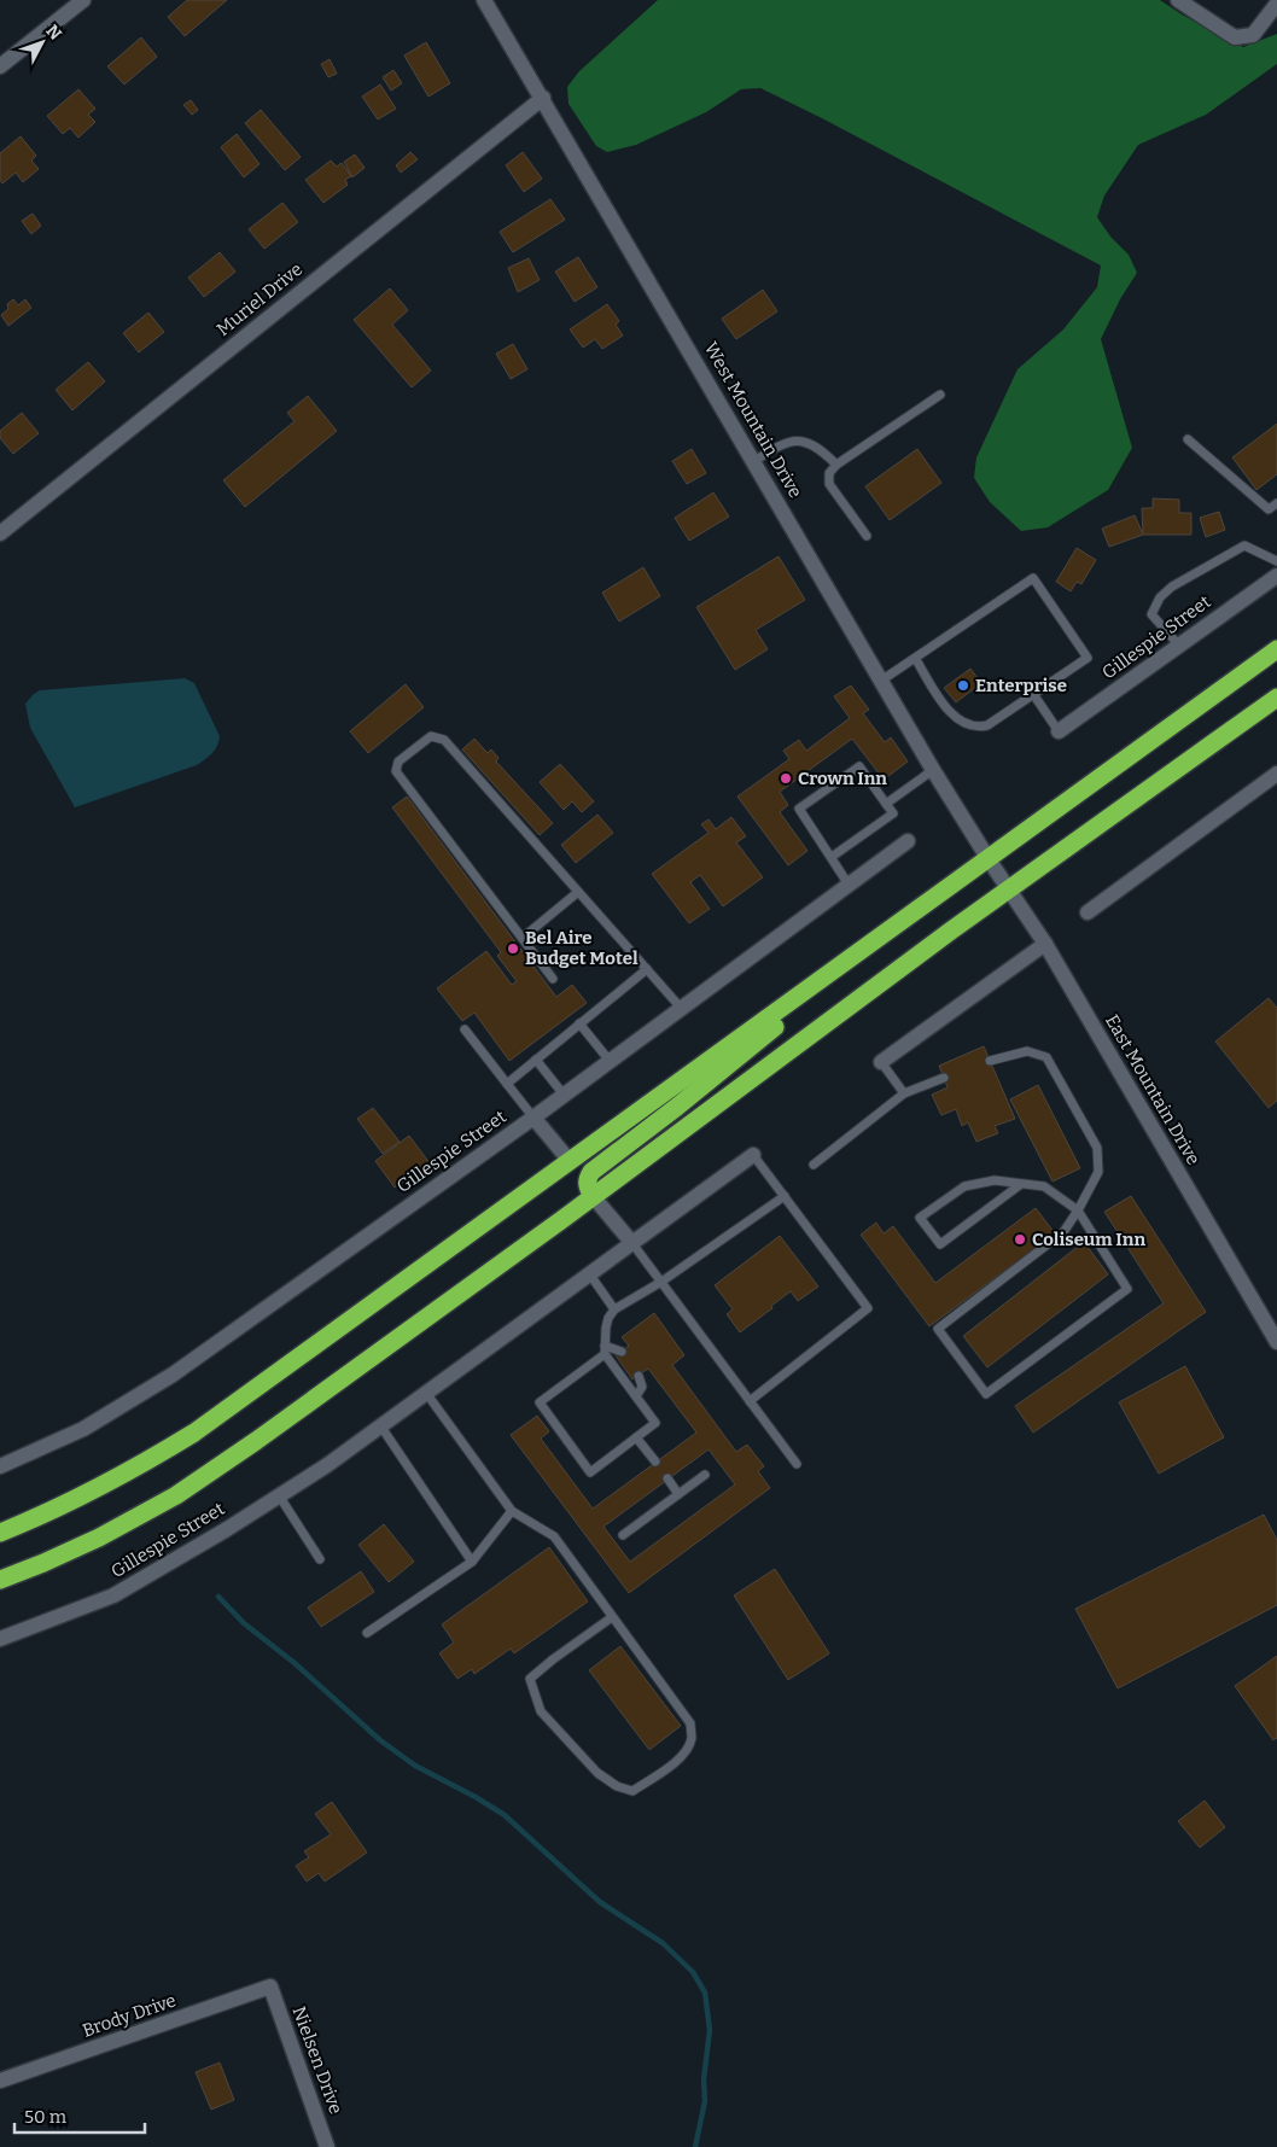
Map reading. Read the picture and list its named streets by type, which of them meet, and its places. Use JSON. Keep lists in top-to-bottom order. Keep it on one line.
{"streets":{"street":["Muriel Drive","West Mountain Drive","Gillespie Street","East Mountain Drive","Brody Drive","Nielsen Drive"]},"crossings":[["Muriel Drive","West Mountain Drive"],["West Mountain Drive","East Mountain Drive"],["Brody Drive","Nielsen Drive"]],"places":["Enterprise","Crown Inn","Bel Aire Budget Motel","Coliseum Inn"],"scale_bar":"50 m","north":"top right"}
